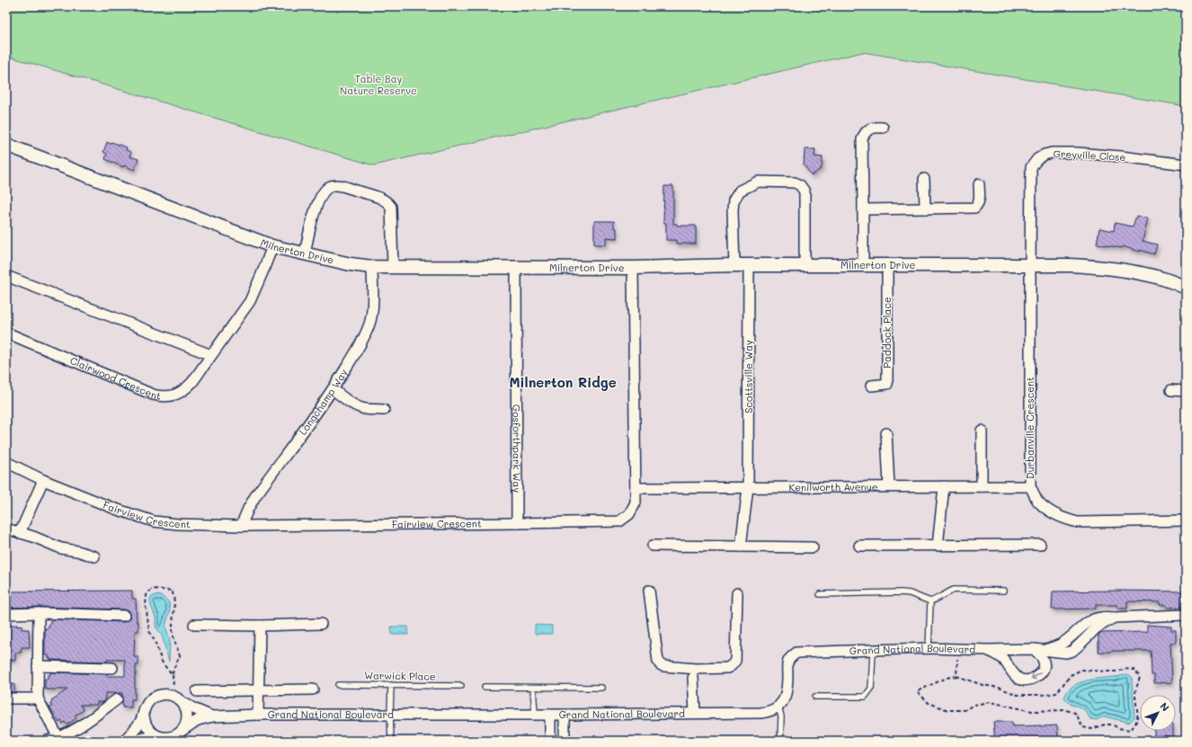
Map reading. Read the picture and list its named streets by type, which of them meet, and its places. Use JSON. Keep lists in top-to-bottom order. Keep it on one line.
{"streets":{"street":["Greyville Close","Milnerton Drive","Paddock Place","Scottsville Way","Clairwood Crescent","Longchamp Way","Durbanville Crescent","Gosforthpark Way","Kenilworth Avenue","Fairview Crescent","Grand National Boulevard"],"lane":["Warwick Place"]},"crossings":[["Greyville Close","Milnerton Drive"],["Greyville Close","Durbanville Crescent"],["Milnerton Drive","Paddock Place"],["Milnerton Drive","Scottsville Way"],["Milnerton Drive","Clairwood Crescent"],["Milnerton Drive","Longchamp Way"],["Milnerton Drive","Durbanville Crescent"],["Milnerton Drive","Gosforthpark Way"],["Milnerton Drive","Fairview Crescent"],["Scottsville Way","Kenilworth Avenue"],["Longchamp Way","Fairview Crescent"],["Durbanville Crescent","Kenilworth Avenue"],["Gosforthpark Way","Fairview Crescent"],["Kenilworth Avenue","Fairview Crescent"],["Grand National Boulevard","Warwick Place"]],"districts":["Milnerton Ridge"],"parks":["Table Bay Nature Reserve"],"north":"top right"}
